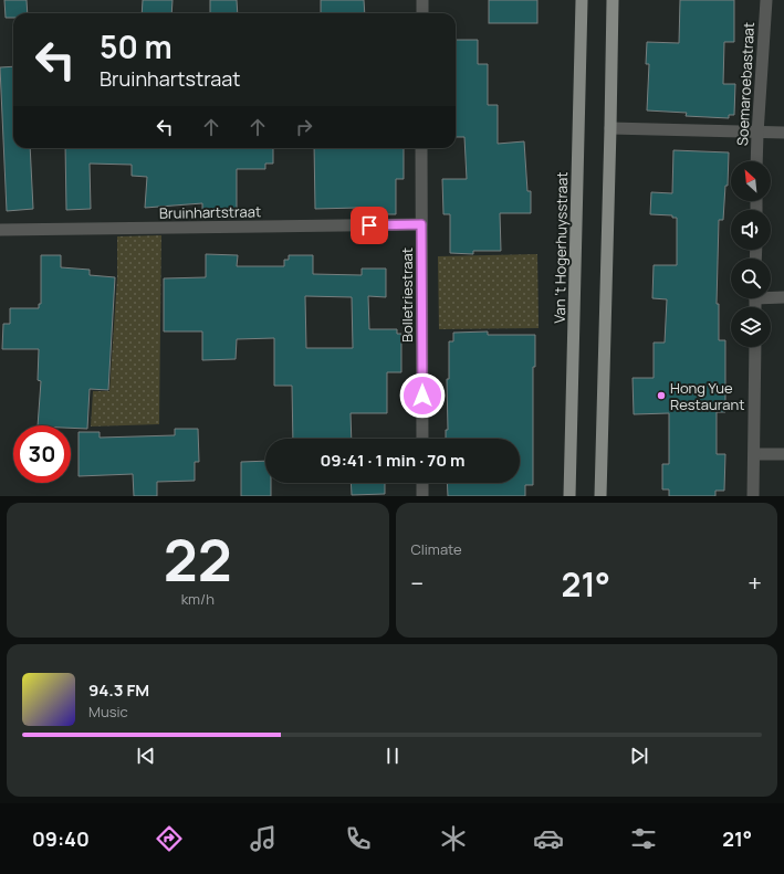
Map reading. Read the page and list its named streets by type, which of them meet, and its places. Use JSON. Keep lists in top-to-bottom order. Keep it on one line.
{"streets":{"main road":["Van 't Hogerhuysstraat"],"street":["Soemaroebastraat","Bruinhartstraat","Bolletriestraat"]},"crossings":[["Bruinhartstraat","Bolletriestraat"]],"places":["Hong Yue Restaurant"],"north":"top left","page":{"turn":["50 m","Bruinhartstraat"],"limit":"30","trip":"09:41 · 1 min · 70 m","tile":[["22","km/h"],"Climate"],"heat":["−","21°","+"],"song":["94.3 FM","Music"],"tabs":["09:40","21°"]}}
